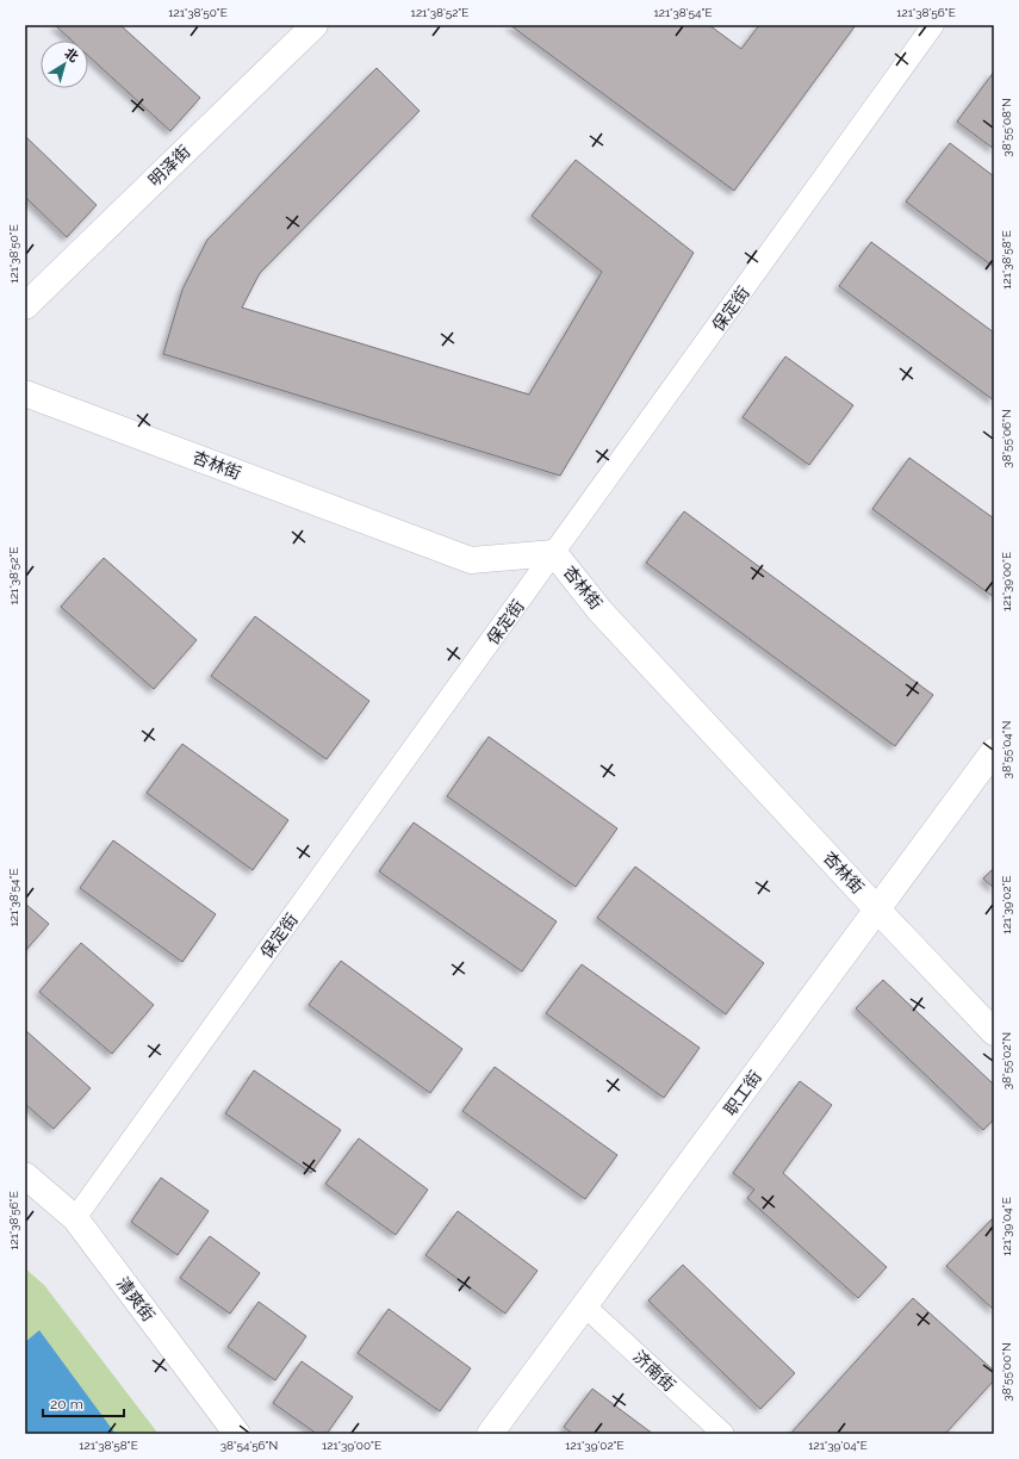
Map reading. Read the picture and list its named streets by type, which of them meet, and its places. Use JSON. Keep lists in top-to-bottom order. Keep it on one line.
{"streets":{"street":["明泽街","保定街","杏林街","职工街","清爽街","济南街"]},"crossings":[["保定街","杏林街"],["保定街","清爽街"],["杏林街","职工街"],["职工街","济南街"]],"scale_bar":"20 m","north":"top right","coordinates":["121°38'50\"E","121°38'52\"E","121°38'54\"E","121°38'56\"E","38°55'08\"N","121°38'58\"E","38°55'06\"N","121°39'00\"E","38°55'04\"N","121°39'02\"E","38°55'02\"N","121°39'04\"E","38°55'00\"N","38°54'56\"N"]}
